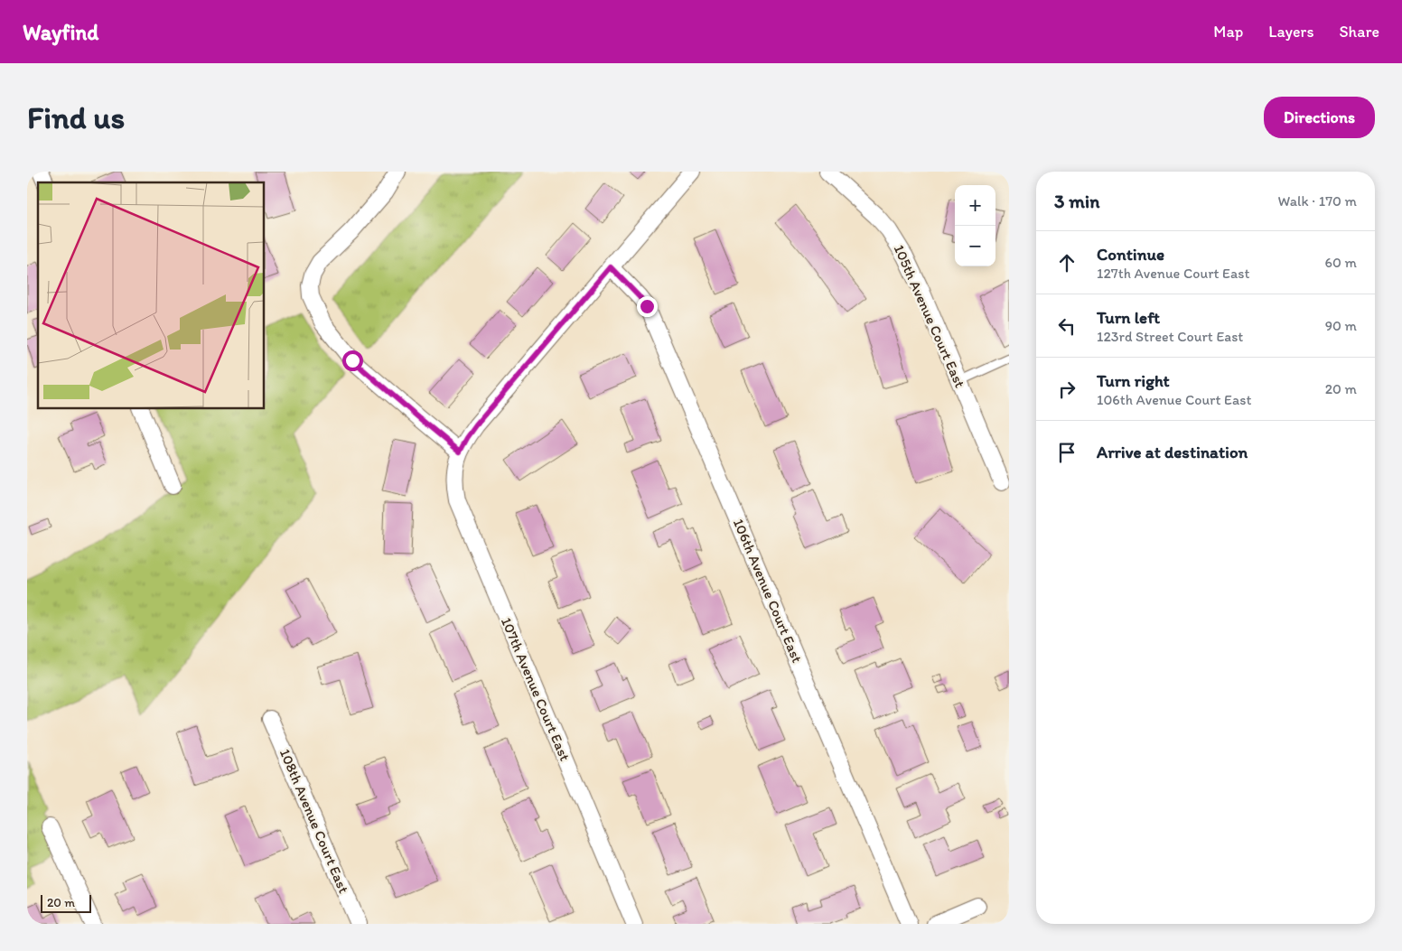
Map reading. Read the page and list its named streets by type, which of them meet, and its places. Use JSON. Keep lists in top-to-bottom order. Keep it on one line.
{"streets":{"street":["105th Avenue Court East","106th Avenue Court East","107th Avenue Court East","108th Avenue Court East"]},"crossings":[["106th Avenue Court East","107th Avenue Court East"]],"scale_bar":"20 m","page":{"header":"Wayfind","nav":["Map","Layers","Share"],"buttons":"Directions","title":"Find us","heading":["3 min","Walk · 170 m"],"map_buttons":["+","−"],"list":[["Continue","127th Avenue Court East","60 m"],["Turn left","123rd Street Court East","90 m"],["Turn right","106th Avenue Court East","20 m"],"Arrive at destination"],"scale":"20 m"}}
